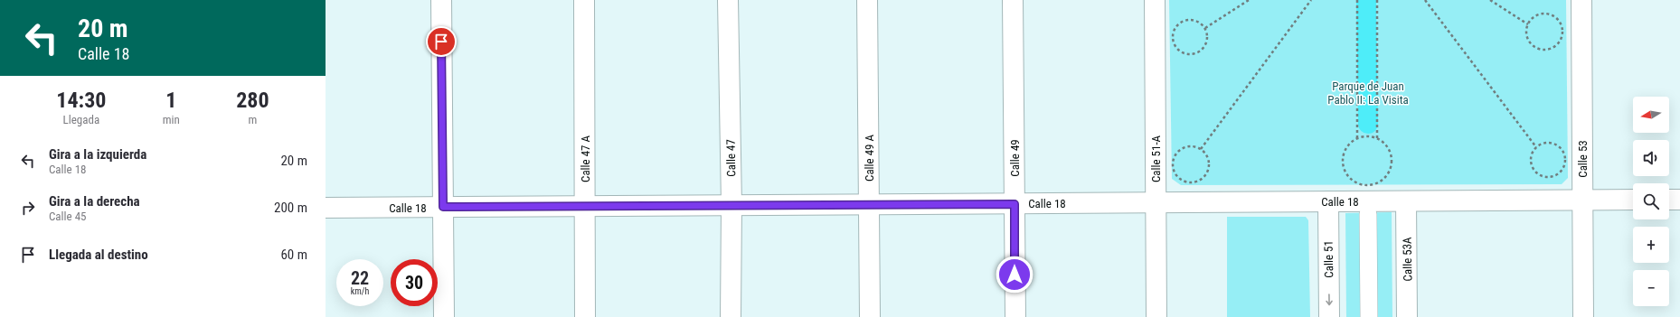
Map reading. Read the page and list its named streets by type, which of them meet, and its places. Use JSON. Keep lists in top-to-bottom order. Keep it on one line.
{"streets":{"street":["Calle 47","Calle 49 A","Calle 49","Calle 47 A","Calle 51-A","Calle 53","Calle 18","Calle 51","Calle 53A"]},"crossings":[["Calle 47","Calle 18"],["Calle 49 A","Calle 18"],["Calle 49","Calle 18"],["Calle 47 A","Calle 18"],["Calle 51-A","Calle 18"],["Calle 53","Calle 18"],["Calle 18","Calle 51"],["Calle 18","Calle 53A"]],"parks":["Parque de Juan Pablo II: La Visita"],"north":"left","page":{"turn":["20 m","Calle 18"],"eta":["14:30","Llegada","1","min","280","m"],"map_buttons":["+","−"],"list":[{"name":"Gira a la izquierda","note":"Calle 18","value":"20 m"},{"name":"Gira a la derecha","note":"Calle 45","value":"200 m"},{"name":"Llegada al destino","value":"60 m"}],"speed":"22 km/h","limit":"30"}}
